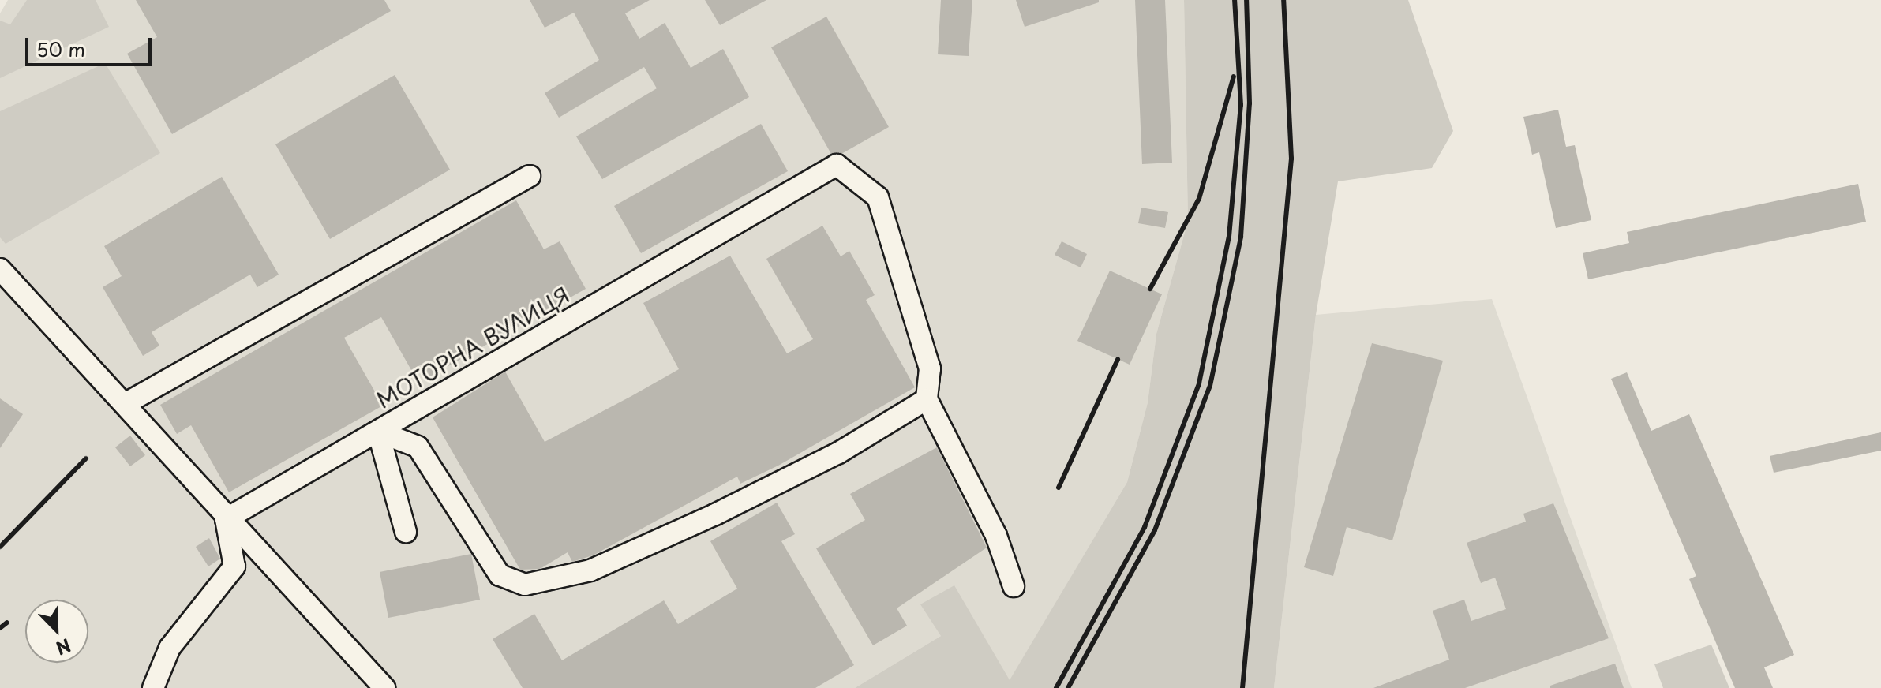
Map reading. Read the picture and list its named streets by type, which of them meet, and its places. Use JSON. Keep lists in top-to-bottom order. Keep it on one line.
{"streets":{"lane":["МОТОРНА ВУЛИЦЯ"]},"scale_bar":"50 m","north":"bottom right"}
